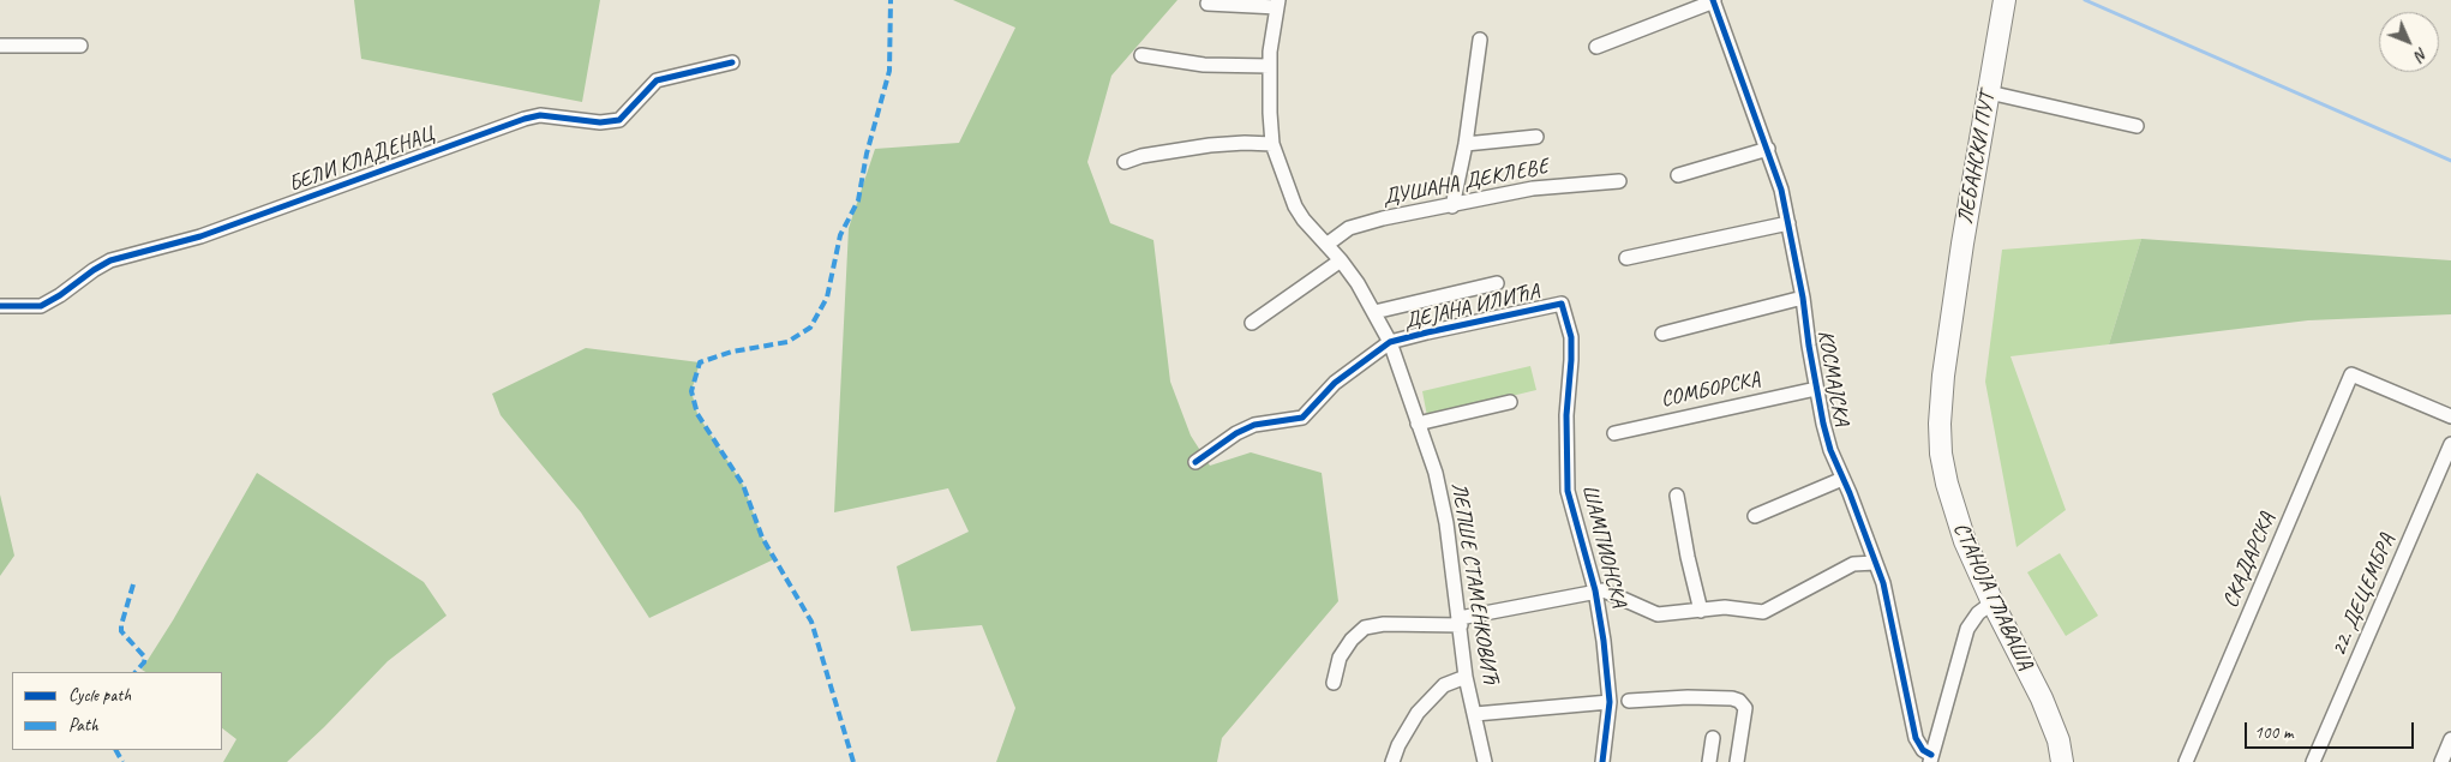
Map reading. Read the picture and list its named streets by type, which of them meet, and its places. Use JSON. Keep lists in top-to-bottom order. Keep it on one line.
{"streets":{"main road":["ЛЕБАНСКИ ПУТ","СТАНОЈА ГЛАВАША"],"street":["БЕЛИ КЛАДЕНАЦ","ДУШАНА ДЕКЛЕВЕ","ДЕЈАНА ИЛИЋА","КОСМАЈСКА","СОМБОРСКА","ШАМПИОНСКА","СКАДАРСКА","ЛЕПШЕ СТАМЕНКОВИЋ","22. ДЕЦЕМБРА"]},"crossings":[["ЛЕБАНСКИ ПУТ","СТАНОЈА ГЛАВАША"],["ДУШАНА ДЕКЛЕВЕ","ЛЕПШЕ СТАМЕНКОВИЋ"],["ДЕЈАНА ИЛИЋА","ШАМПИОНСКА"],["ДЕЈАНА ИЛИЋА","ЛЕПШЕ СТАМЕНКОВИЋ"],["КОСМАЈСКА","СОМБОРСКА"]],"legend":["Cycle path","Path"],"scale_bar":"100 m","north":"bottom right"}
